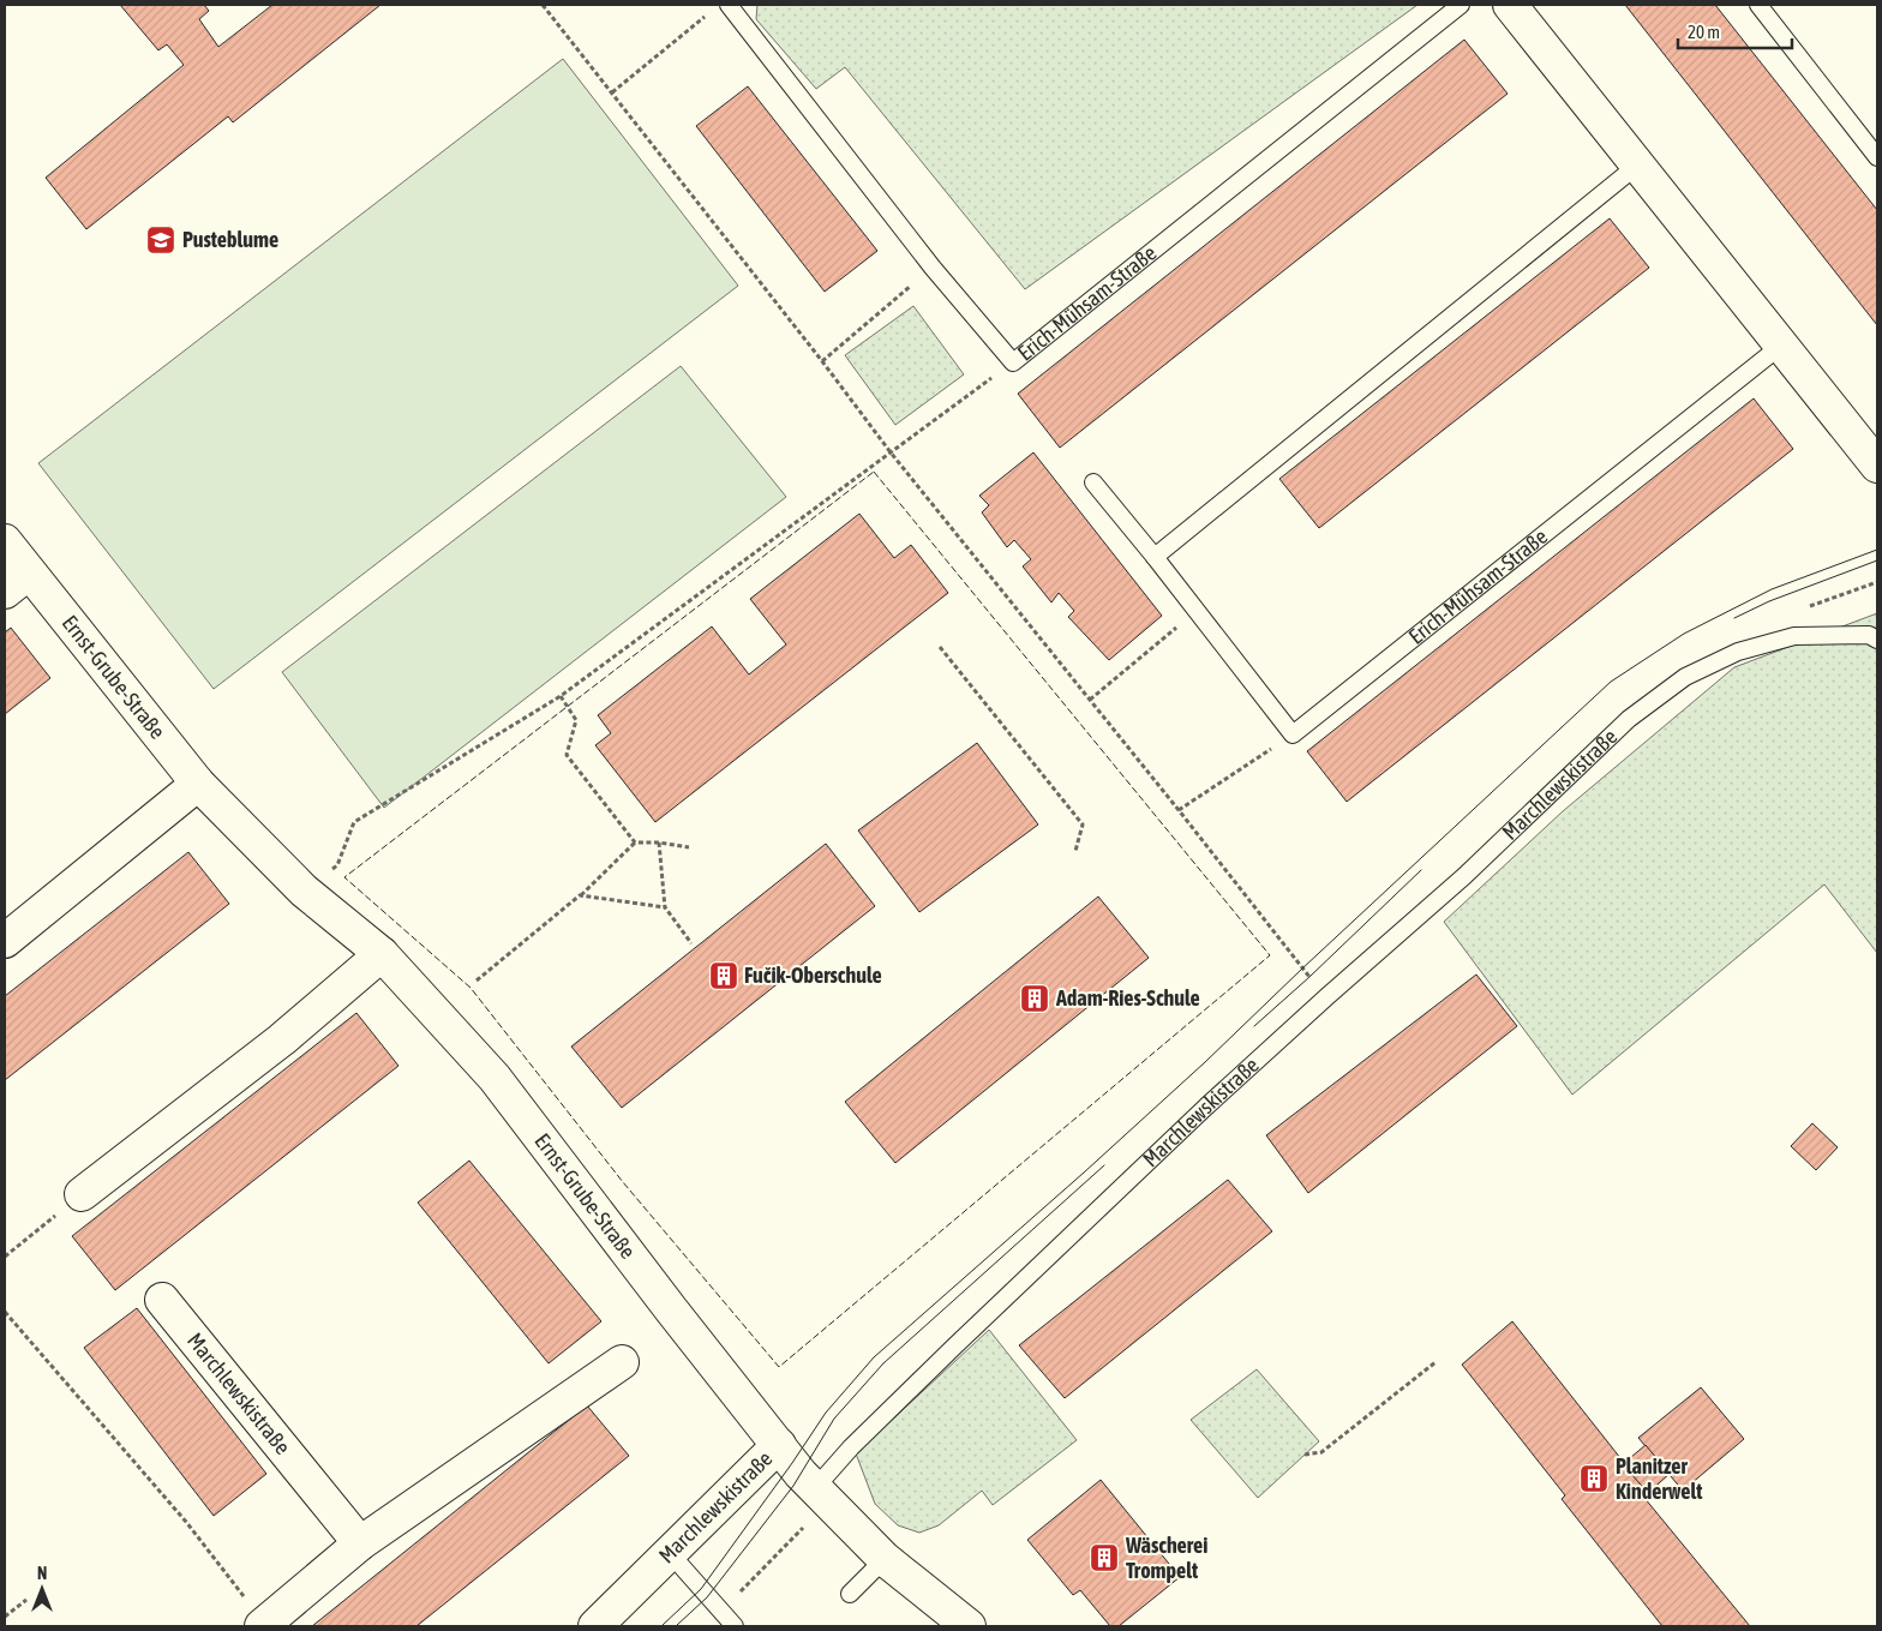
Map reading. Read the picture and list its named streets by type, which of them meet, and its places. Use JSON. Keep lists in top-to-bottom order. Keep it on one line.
{"streets":{"street":["Ernst-Grube-Straße","Marchlewskistraße"],"lane":["Erich-Mühsam-Straße"]},"crossings":[["Ernst-Grube-Straße","Marchlewskistraße"]],"places":{"school or university":["Pusteblume"],"building":["Fučik-Oberschule","Adam-Ries-Schule","Planitzer Kinderwelt","Wäscherei Trompelt"]},"scale_bar":"20 m","north":"top"}
